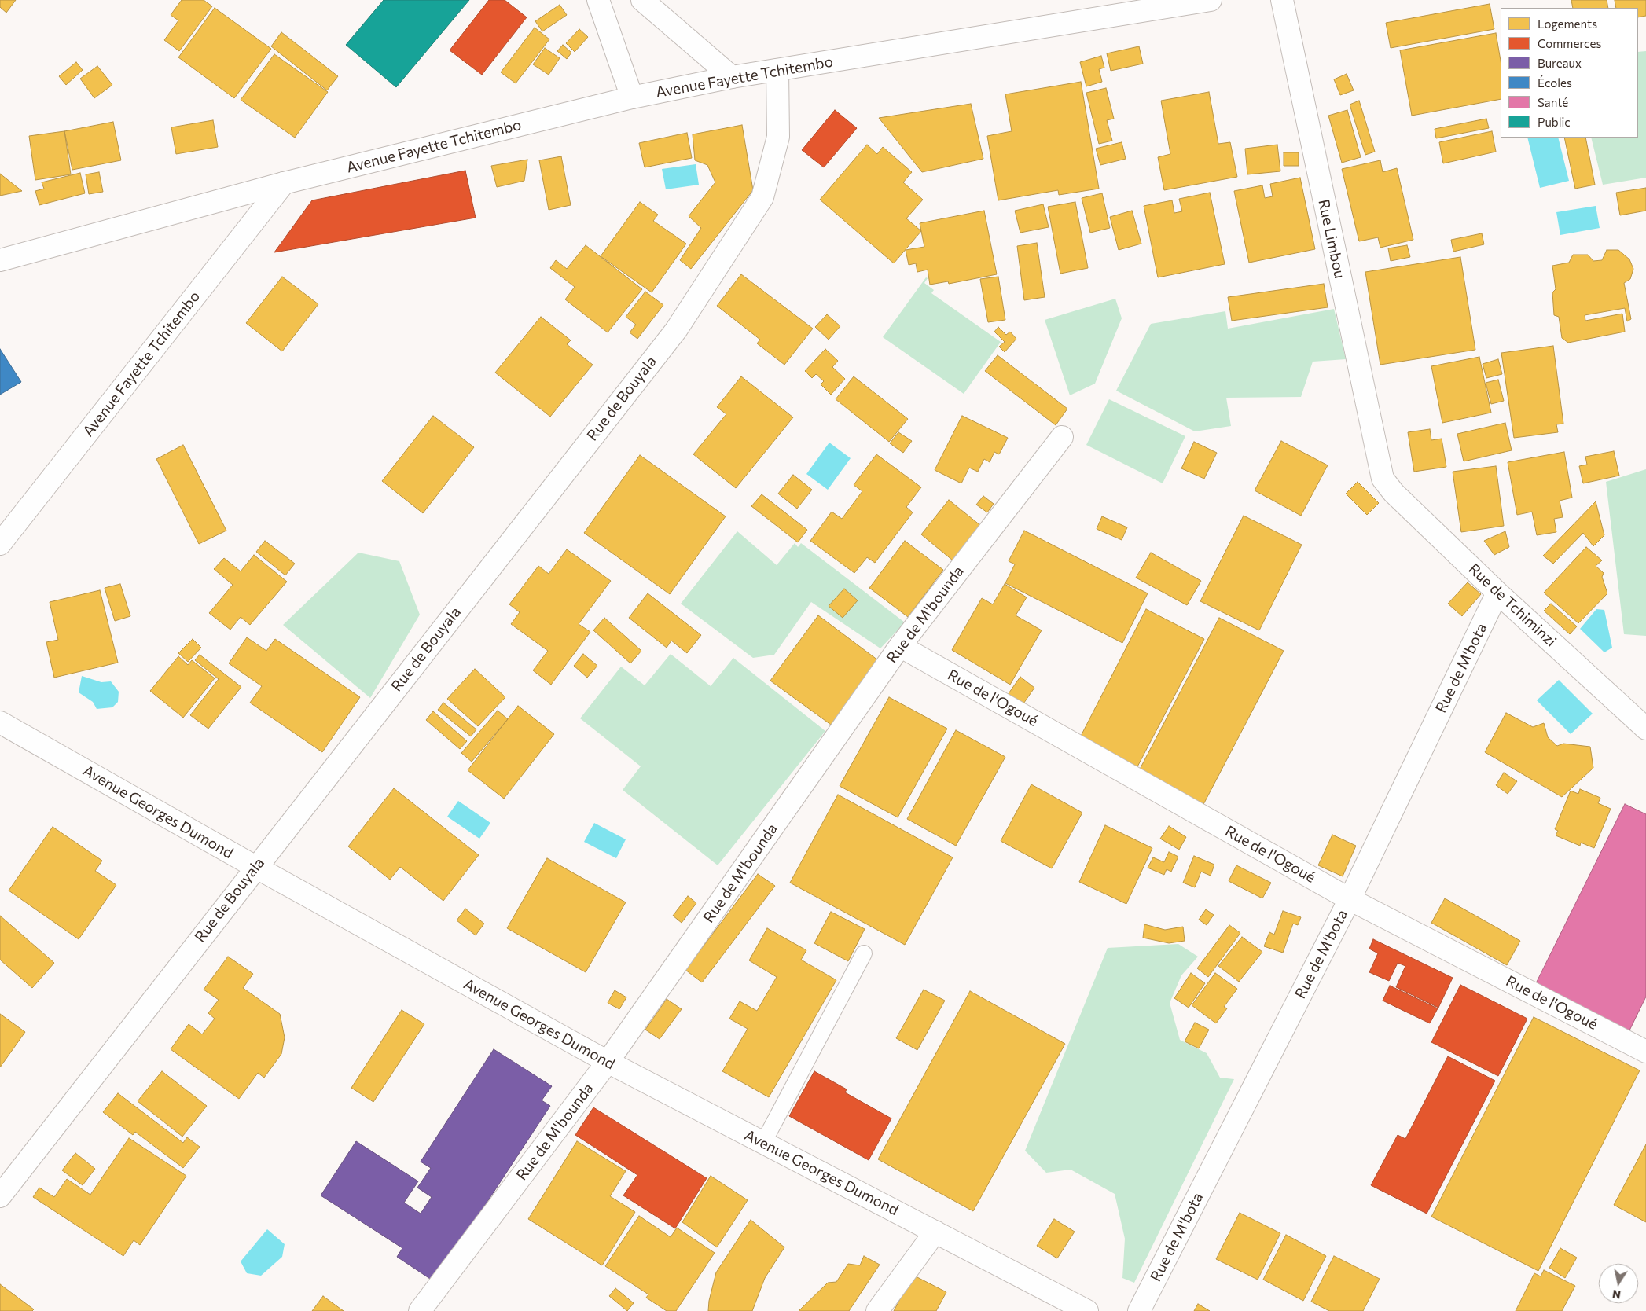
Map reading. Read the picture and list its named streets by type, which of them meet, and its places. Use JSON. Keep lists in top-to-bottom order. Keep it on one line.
{"streets":{"street":["Avenue Fayette Tchitembo","Rue Limbou","Rue de Bouyala","Rue de Tchiminzi","Rue de M'bounda","Rue de M'bota","Rue de l'Ogoué","Avenue Georges Dumond"]},"crossings":[["Avenue Fayette Tchitembo","Rue de Bouyala"],["Rue Limbou","Rue de Tchiminzi"],["Rue de Bouyala","Avenue Georges Dumond"],["Rue de Tchiminzi","Rue de M'bota"],["Rue de M'bounda","Rue de l'Ogoué"],["Rue de M'bounda","Avenue Georges Dumond"],["Rue de M'bota","Rue de l'Ogoué"]],"legend":["Logements","Commerces","Bureaux","Écoles","Santé","Public"],"north":"bottom"}
